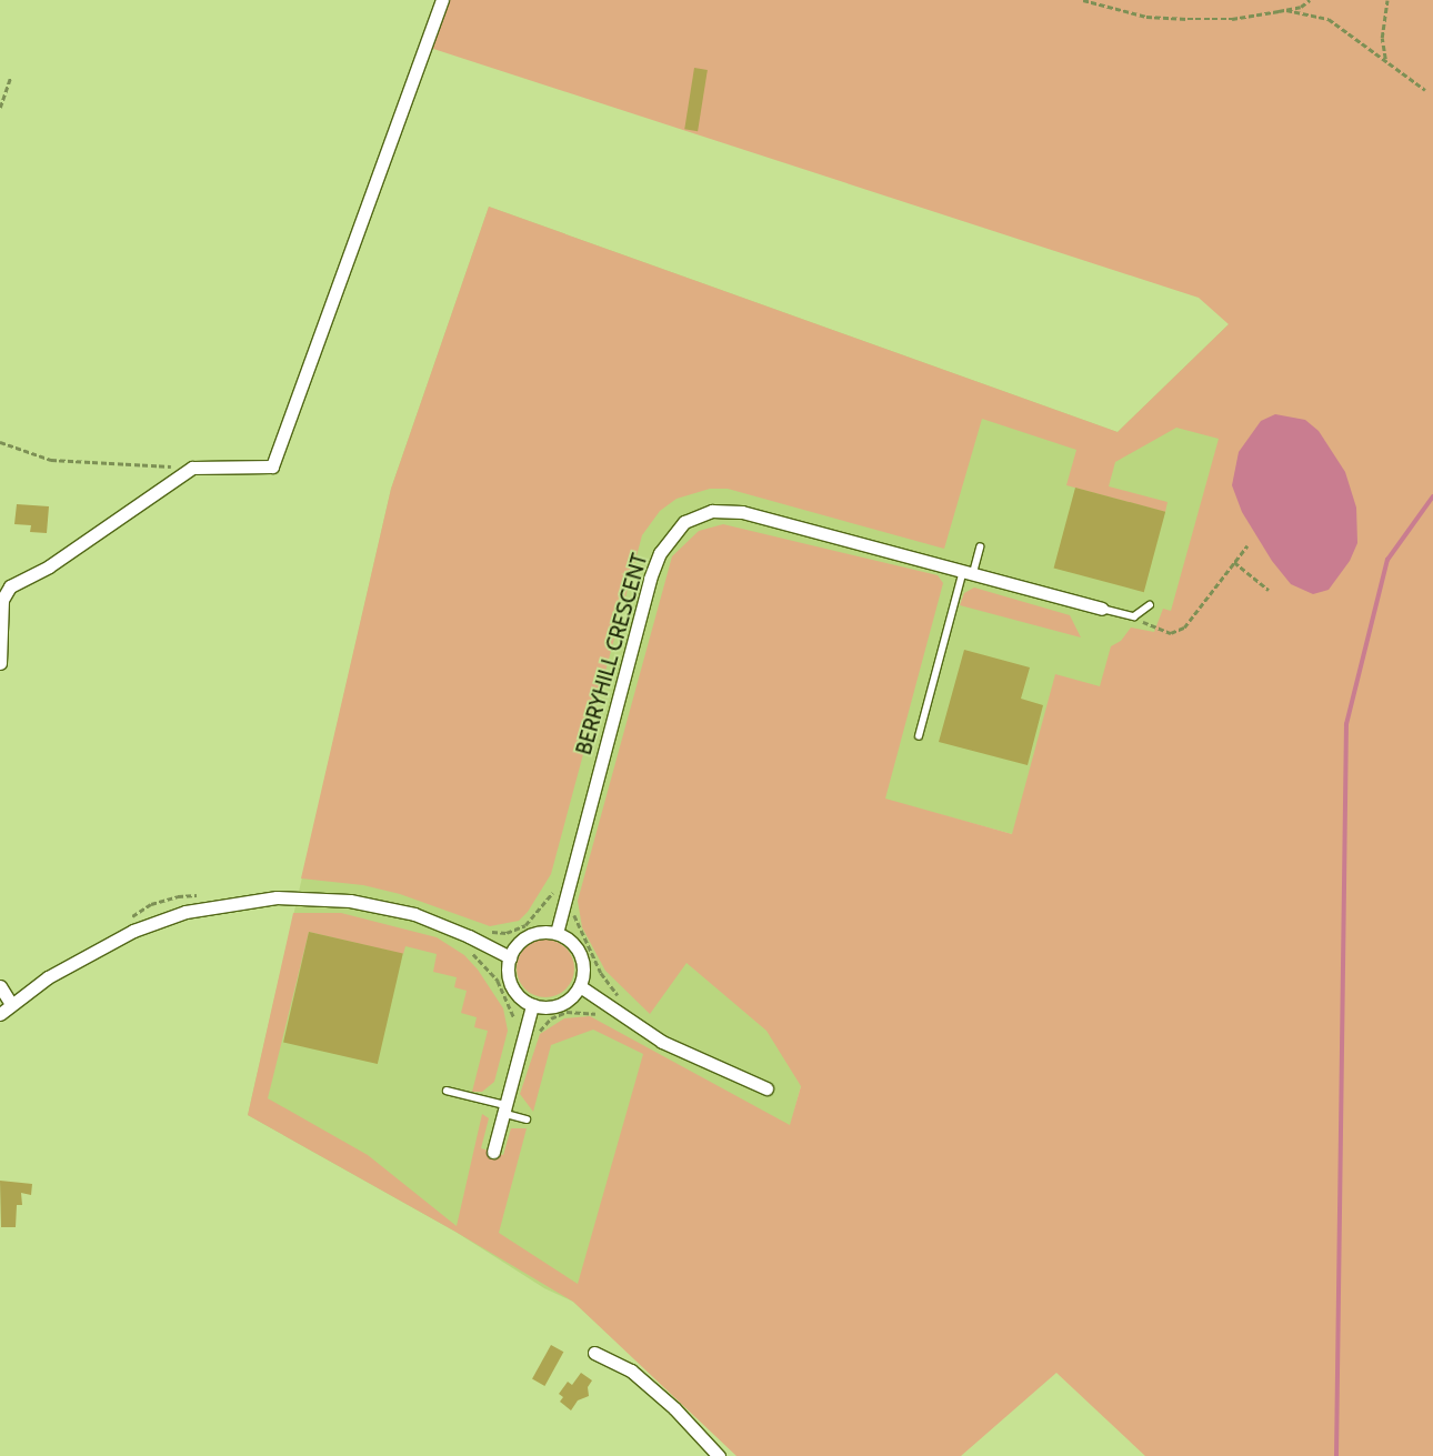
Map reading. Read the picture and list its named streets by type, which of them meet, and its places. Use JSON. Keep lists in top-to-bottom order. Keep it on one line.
{"streets":{"street":["BERRYHILL CRESCENT"]}}
